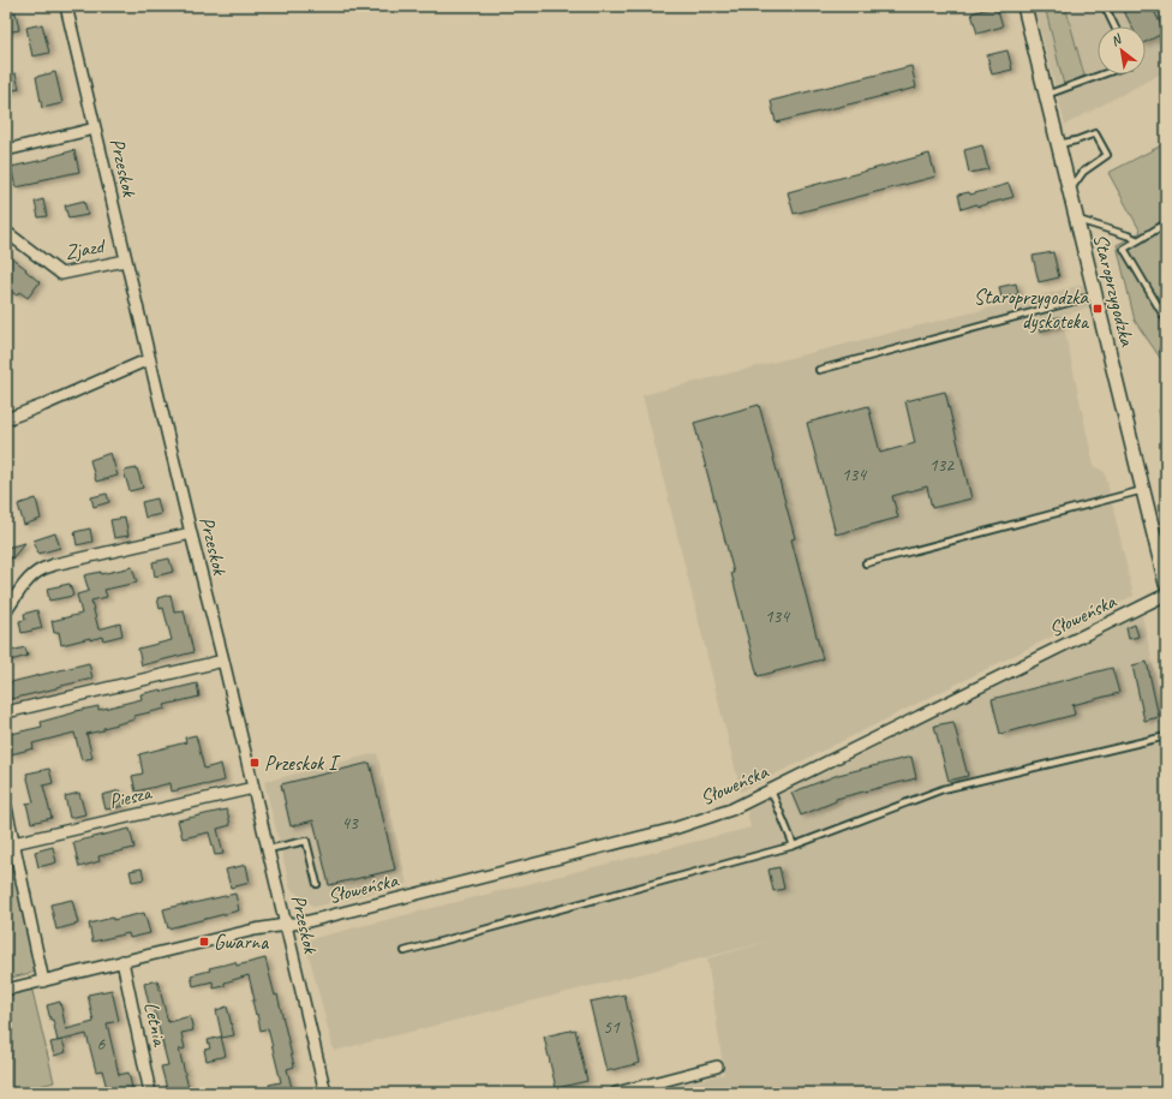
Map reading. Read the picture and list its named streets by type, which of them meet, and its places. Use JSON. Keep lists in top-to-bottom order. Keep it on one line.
{"streets":{"street":["Przeskok","Zjazd","Staroprzygodzka","Słoweńska","Piesza","Letnia"]},"crossings":[["Przeskok","Zjazd"],["Przeskok","Słoweńska"],["Przeskok","Piesza"]],"places":{"transit":["Staroprzygodzka dyskoteka","Przeskok I","Gwarna"]},"house_numbers":["132","134","134","43","51","6"],"north":"top left"}
